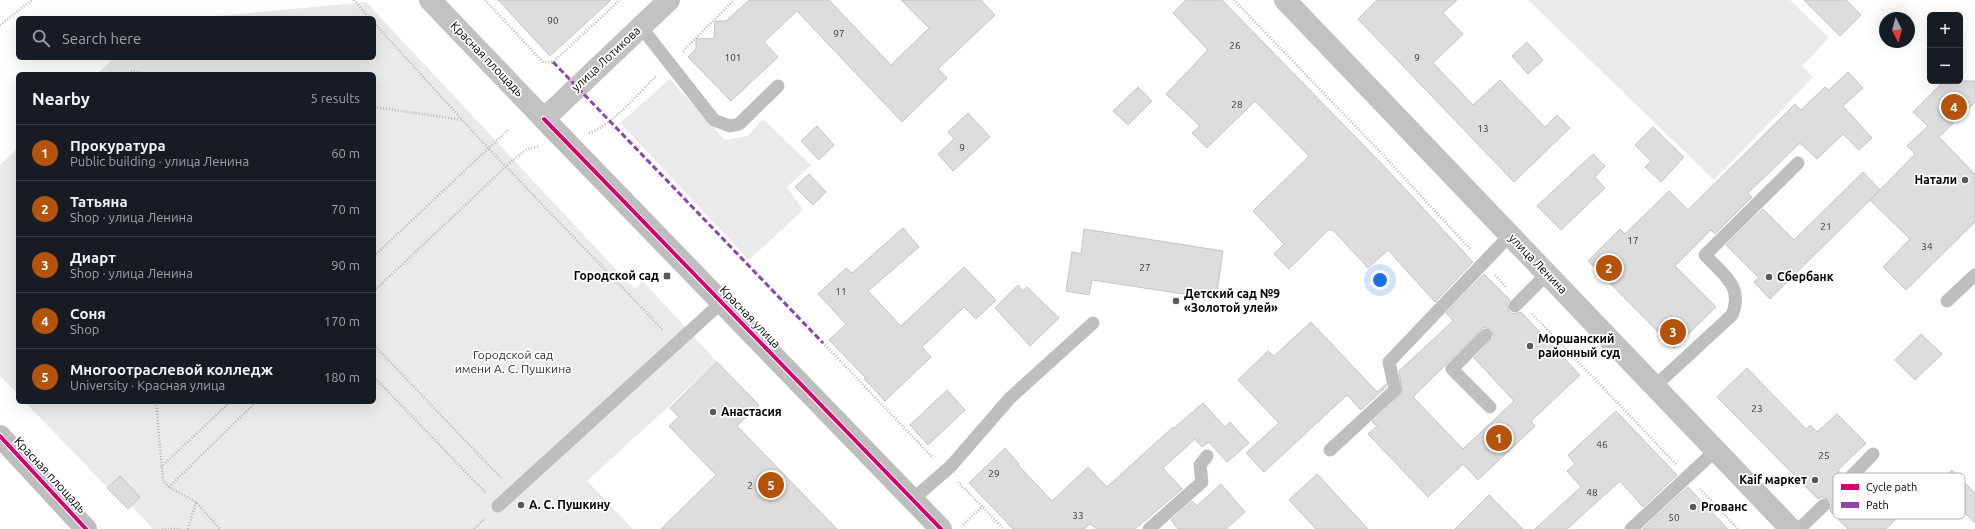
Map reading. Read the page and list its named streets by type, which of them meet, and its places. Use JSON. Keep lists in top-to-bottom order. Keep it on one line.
{"streets":{"main road":["Красная площадь","улица Лотикова","улица Ленина"],"street":["Красная улица"]},"crossings":[["Красная площадь","улица Лотикова"],["Красная площадь","Красная улица"],["улица Лотикова","Красная улица"]],"parks":["Городской сад имени А. С. Пушкина"],"places":{"other":["Натали","Сбербанк","Детский сад №9 «Золотой улей»","Моршанский районный суд","Анастасия","Kaif маркет","А. С. Пушкину","Proванс"],"transit":["Городской сад"]},"house_numbers":["90","97","26","101","9","28","13","9","21","17","34","27","11","23","46","25","29","2","48","33","50"],"legend":["Cycle path","Path"],"north":"bottom","page":{"map_buttons":["+","−"],"search":"Search here","heading":["Nearby","5 results"],"pins":["4","2","3","1","5"],"list":[{"mark":"1","name":"Прокуратура","note":"Public building · улица Ленина","value":"60 m"},{"mark":"2","name":"Татьяна","note":"Shop · улица Ленина","value":"70 m"},{"mark":"3","name":"Диарт","note":"Shop · улица Ленина","value":"90 m"},{"mark":"4","name":"Соня","note":"Shop","value":"170 m"},{"mark":"5","name":"Многоотраслевой колледж","note":"University · Красная улица","value":"180 m"}]}}
